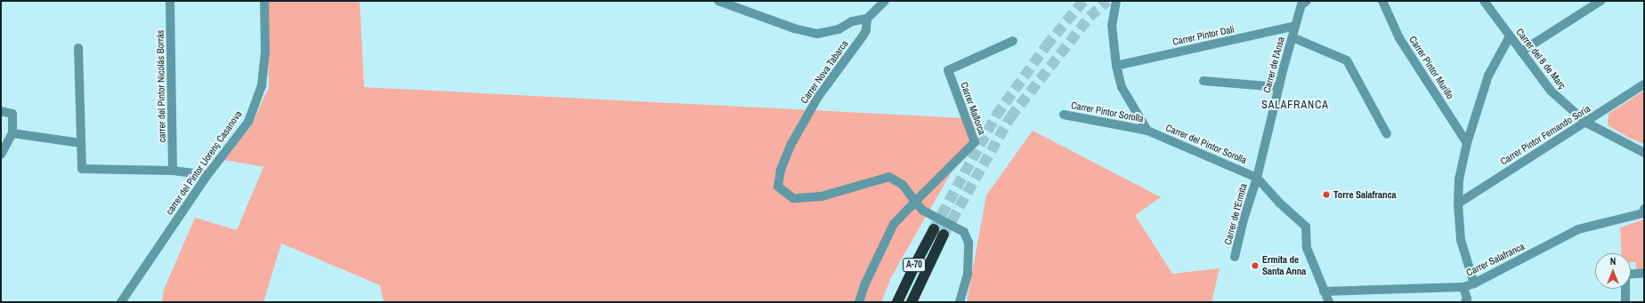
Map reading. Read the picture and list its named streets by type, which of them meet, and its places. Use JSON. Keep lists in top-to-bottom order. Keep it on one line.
{"streets":{"highway":["A-70"],"street":["Carrer Pintor Dalí","Carrer del 8 de Març","Carrer de l'Ansa","Carrer Pintor Murillo","Carrer Nova Tabarca","carrer del Pintor Nicolás Borrás","Carrer Mallorca","Carrer Pintor Sorolla","Carrer Pintor Fernando Soria","Carrer del Pintor Sorolla","carrer del Pintor Llorenç Casanova","Carrer de l'Ermita","Carrer Salafranca"]},"crossings":[["Carrer Pintor Dalí","Carrer de l'Ansa"],["Carrer del 8 de Març","Carrer Pintor Fernando Soria"],["Carrer de l'Ansa","Carrer del Pintor Sorolla"],["Carrer de l'Ansa","Carrer de l'Ermita"],["Carrer Nova Tabarca","Carrer Mallorca"],["Carrer Pintor Sorolla","Carrer del Pintor Sorolla"],["Carrer del Pintor Sorolla","Carrer de l'Ermita"]],"districts":["SALAFRANCA"],"places":["Torre Salafranca","Ermita de Santa Anna"],"north":"top"}
